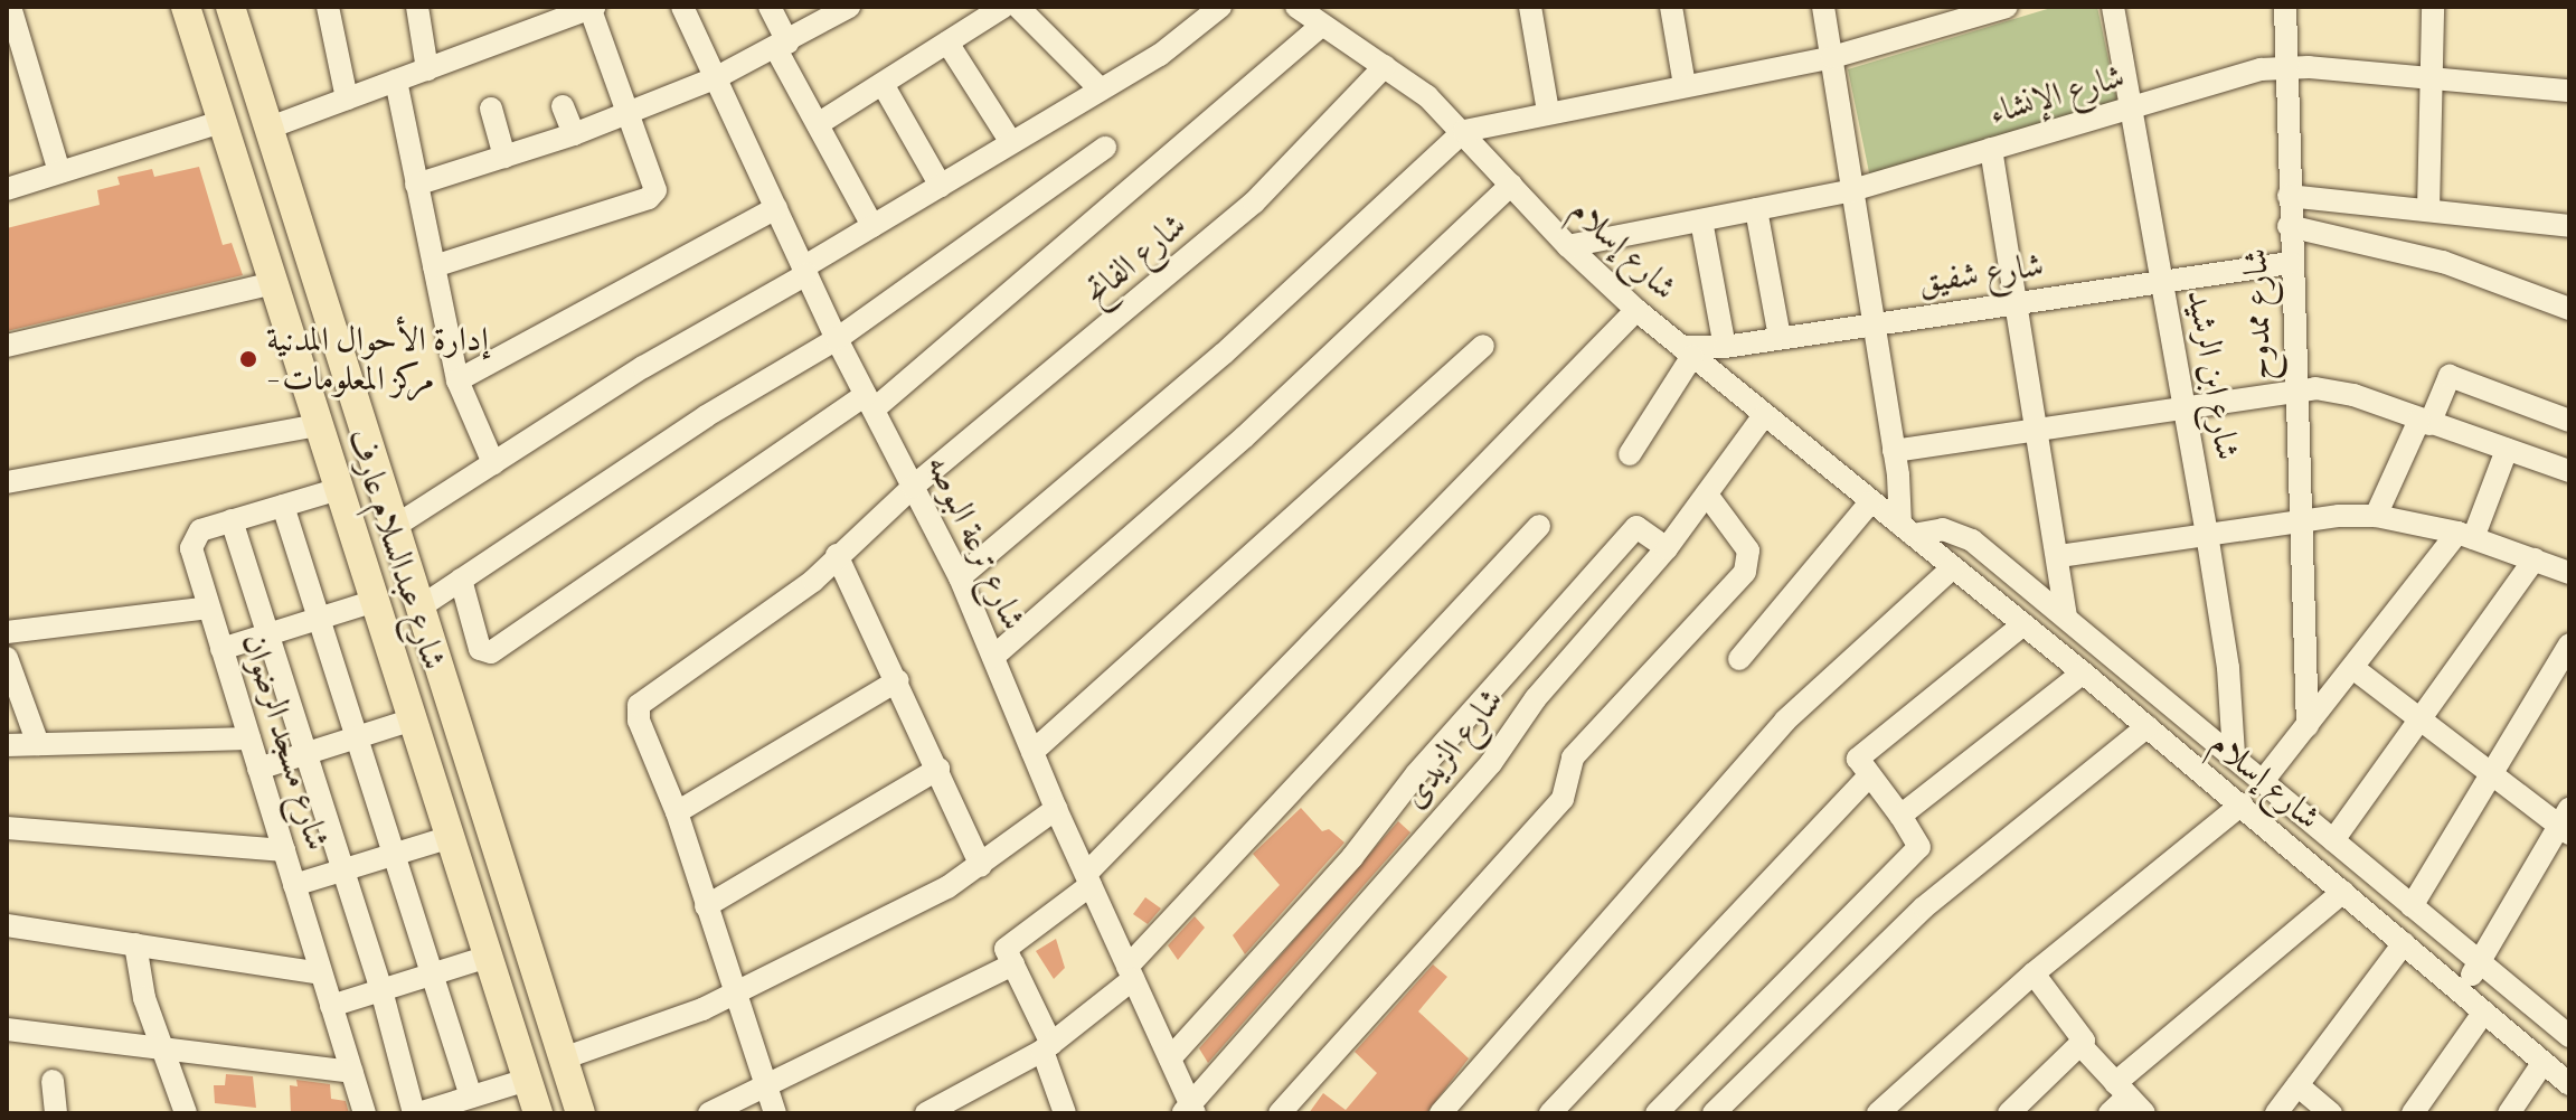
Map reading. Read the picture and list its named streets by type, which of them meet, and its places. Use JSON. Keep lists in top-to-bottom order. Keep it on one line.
{"streets":{"main road":["شارع عبدالسلام عارف"],"street":["شارع الإنشاء","شارع إسلام","شارع الفاتح","شارع شفيق","شارع ممدوح","شارع ابن الرشيد","شارع ترعة البوصه","شارع مسجد الرضوان","شارع الزيدى"]},"crossings":[["شارع الإنشاء","شارع إسلام"],["شارع الإنشاء","شارع ممدوح"],["شارع الإنشاء","شارع ابن الرشيد"],["شارع إسلام","شارع الفاتح"],["شارع إسلام","شارع شفيق"],["شارع إسلام","شارع ابن الرشيد"],["شارع إسلام","شارع الزيدى"],["شارع الفاتح","شارع ترعة البوصه"],["شارع شفيق","شارع ممدوح"],["شارع شفيق","شارع ابن الرشيد"],["شارع ترعة البوصه","شارع الزيدى"],["شارع عبدالسلام عارف","شارع مسجد الرضوان"]],"places":["إدارة الأحوال المدنية - مركز المعلومات"]}
